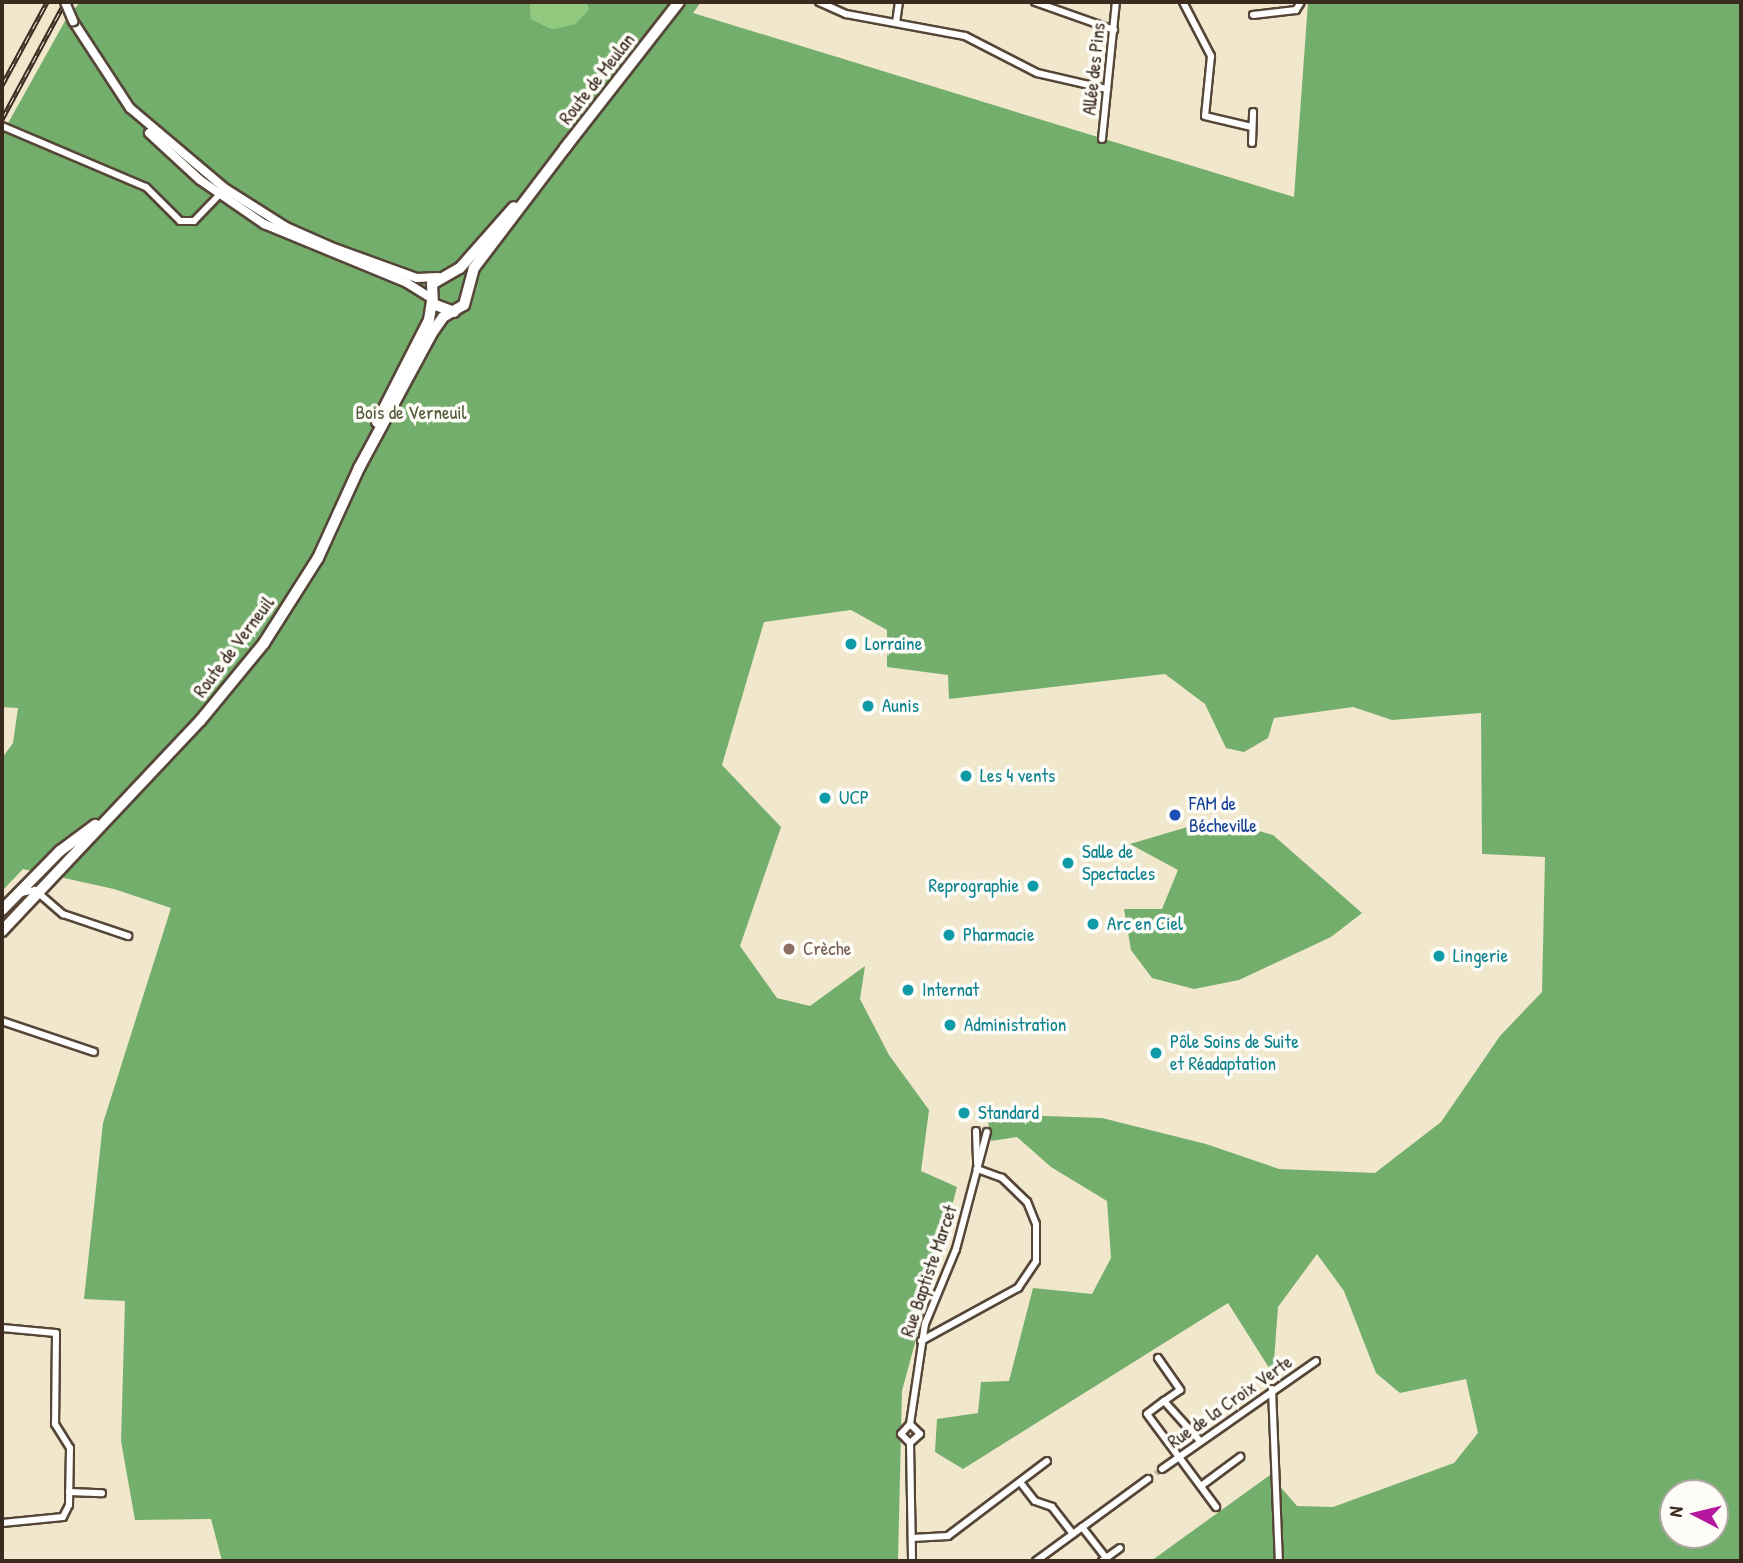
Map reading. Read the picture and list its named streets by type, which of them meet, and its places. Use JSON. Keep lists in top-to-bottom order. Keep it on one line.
{"streets":{"main road":["Route de Meulan","Route de Verneuil"],"street":["Allée des Pins","Rue Baptiste Marcet","Rue de la Croix Verte"]},"crossings":[["Route de Meulan","Route de Verneuil"]],"parks":["Bois de Verneuil"],"places":["Lorraine","Aunis","Les 4 vents","UCP","FAM de Bécheville","Salle de Spectacles","Reprographie","Arc en Ciel","Pharmacie","Crèche","Lingerie","Internat","Administration","Pôle Soins de Suite et Réadaptation","Standard"],"north":"left"}
